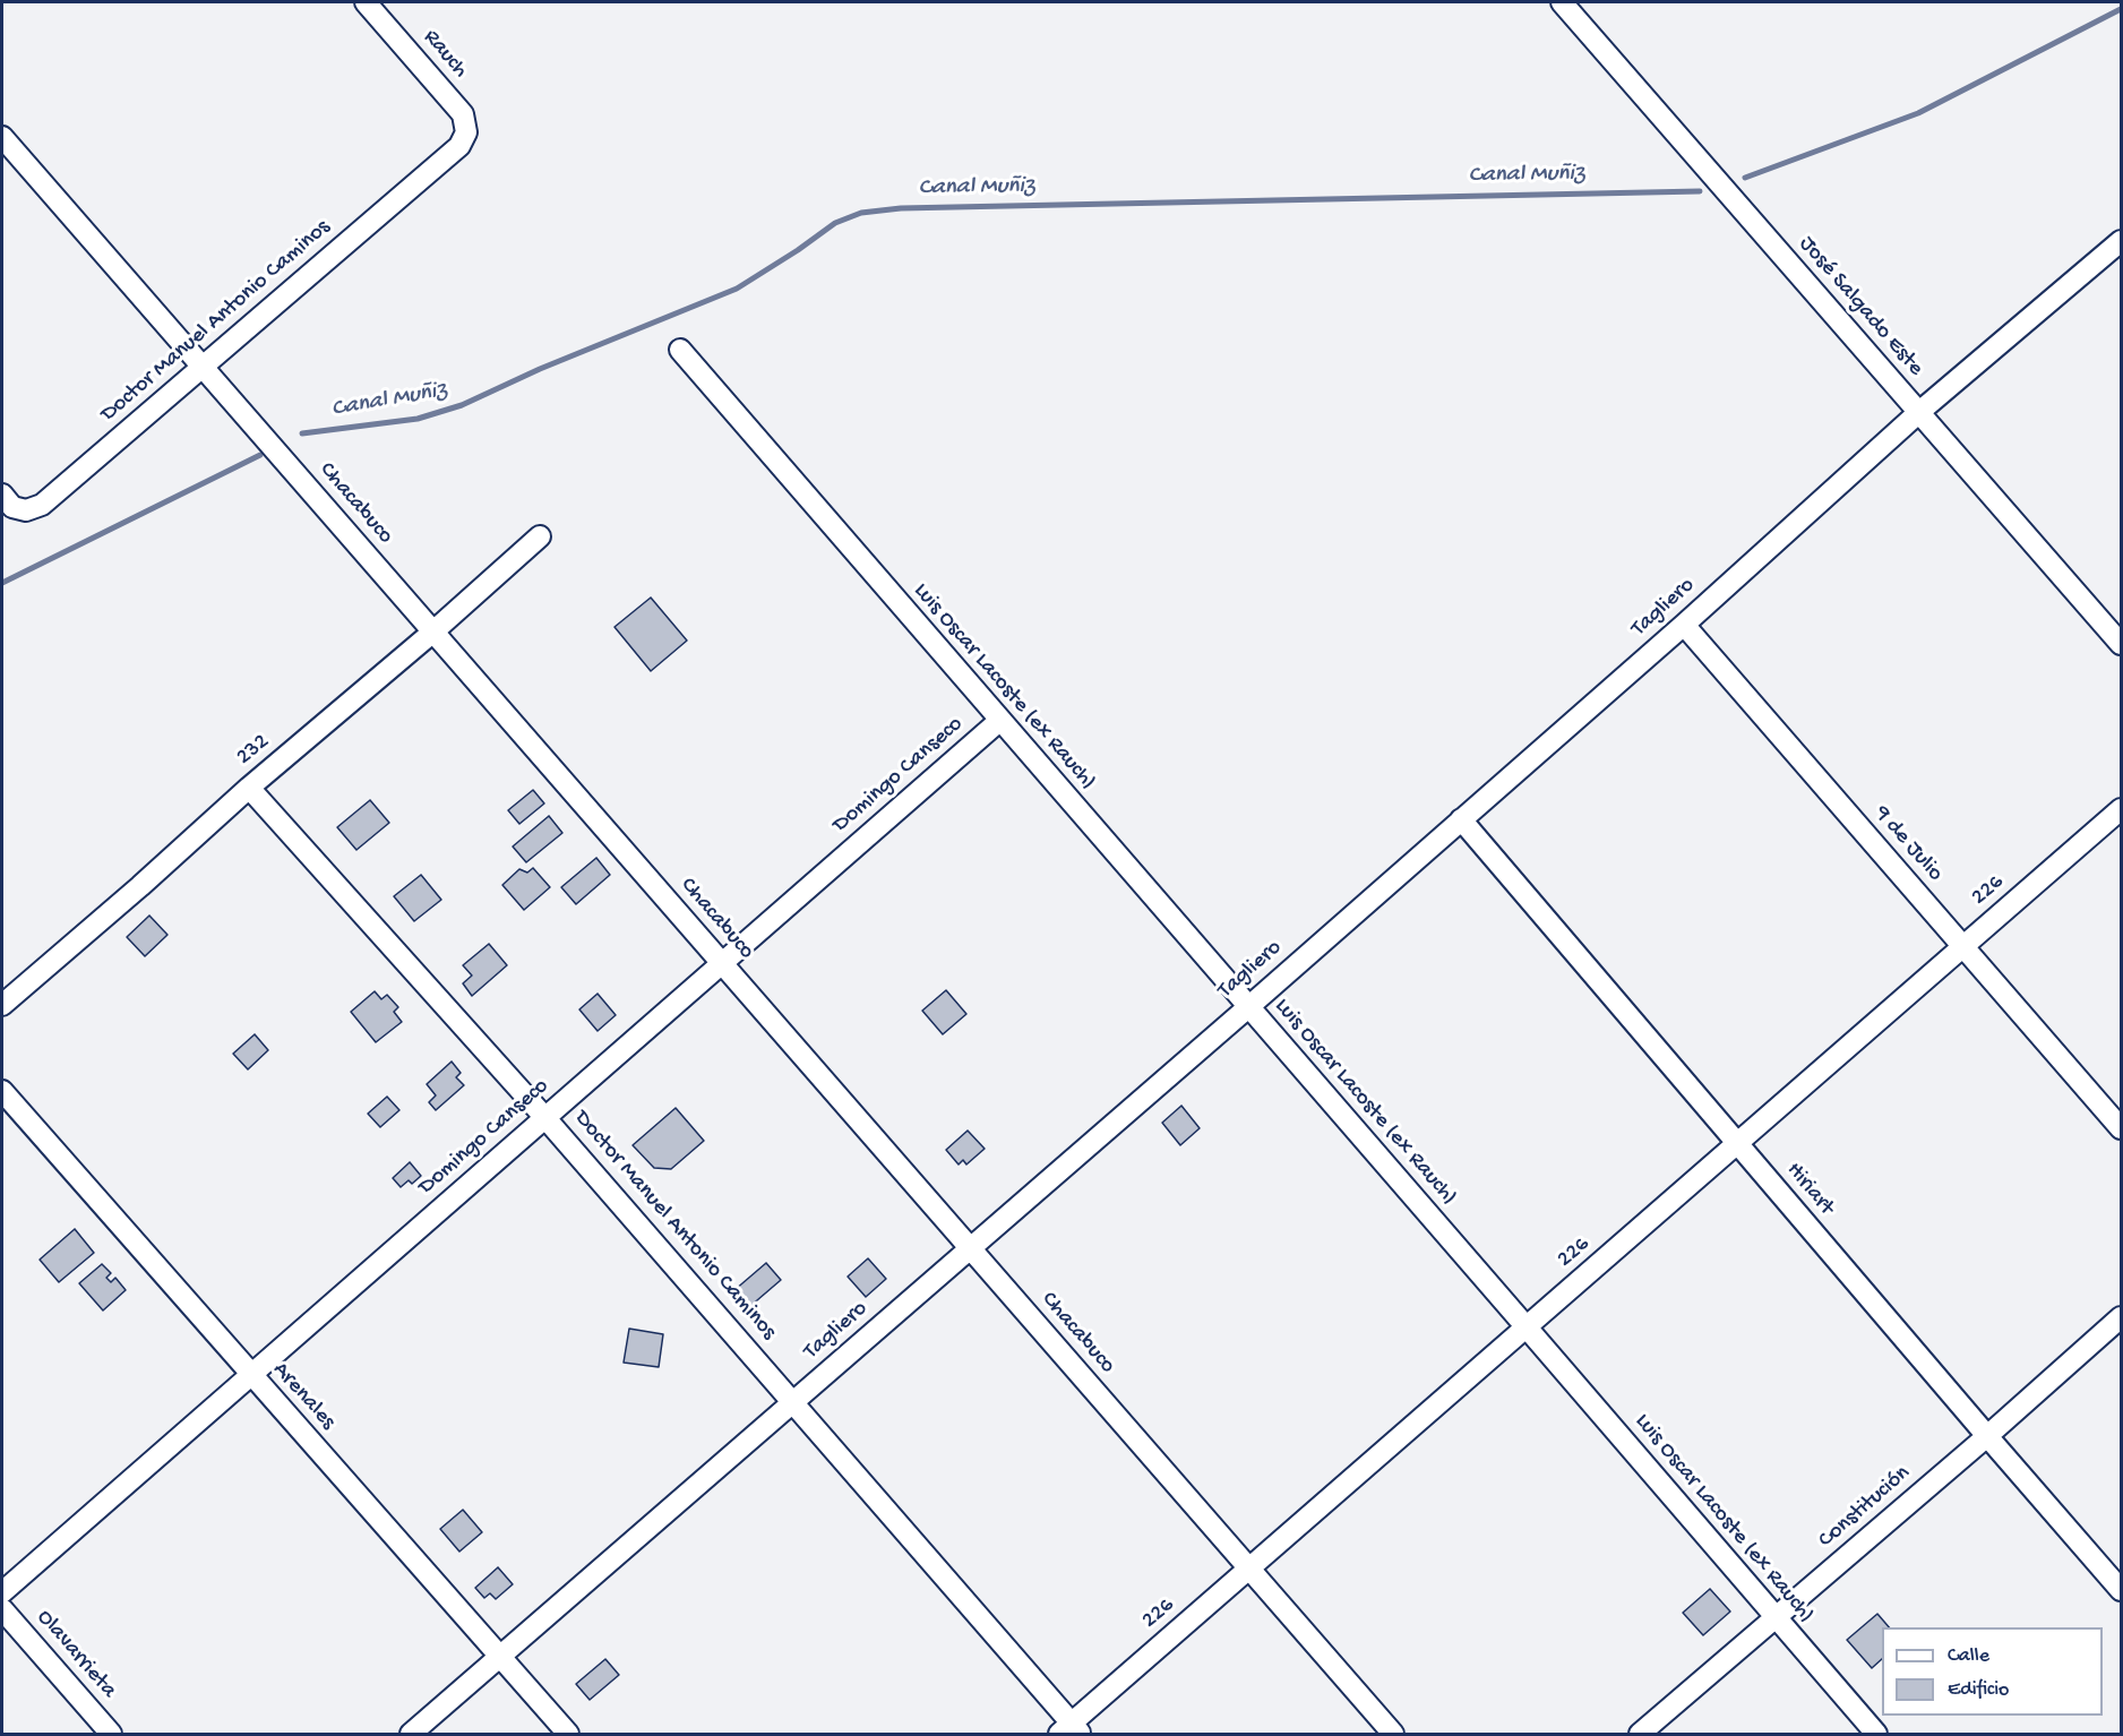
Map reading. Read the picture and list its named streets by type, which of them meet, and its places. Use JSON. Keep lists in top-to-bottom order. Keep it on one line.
{"streets":{"street":["Rauch","José Salgado Este","Doctor Manuel Antonio Caminos","Chacabuco","Tagliero","Luis Oscar Lacoste (ex Rauch)","232","Domingo Canseco","9 de Julio","226","Hiriart","Arenales","Constitución","Olavarrieta"]},"crossings":[["Rauch","Doctor Manuel Antonio Caminos"],["José Salgado Este","Tagliero"],["Doctor Manuel Antonio Caminos","Chacabuco"],["Doctor Manuel Antonio Caminos","Tagliero"],["Doctor Manuel Antonio Caminos","232"],["Doctor Manuel Antonio Caminos","Domingo Canseco"],["Doctor Manuel Antonio Caminos","226"],["Chacabuco","Tagliero"],["Chacabuco","232"],["Chacabuco","Domingo Canseco"],["Chacabuco","226"],["Tagliero","Luis Oscar Lacoste (ex Rauch)"],["Tagliero","9 de Julio"],["Tagliero","Hiriart"],["Tagliero","Arenales"],["Luis Oscar Lacoste (ex Rauch)","Domingo Canseco"],["Luis Oscar Lacoste (ex Rauch)","226"],["Luis Oscar Lacoste (ex Rauch)","Constitución"],["Domingo Canseco","Arenales"],["9 de Julio","226"],["226","Hiriart"],["Hiriart","Constitución"]],"water":["Canal Muñiz"],"legend":["Calle","Edificio"]}
